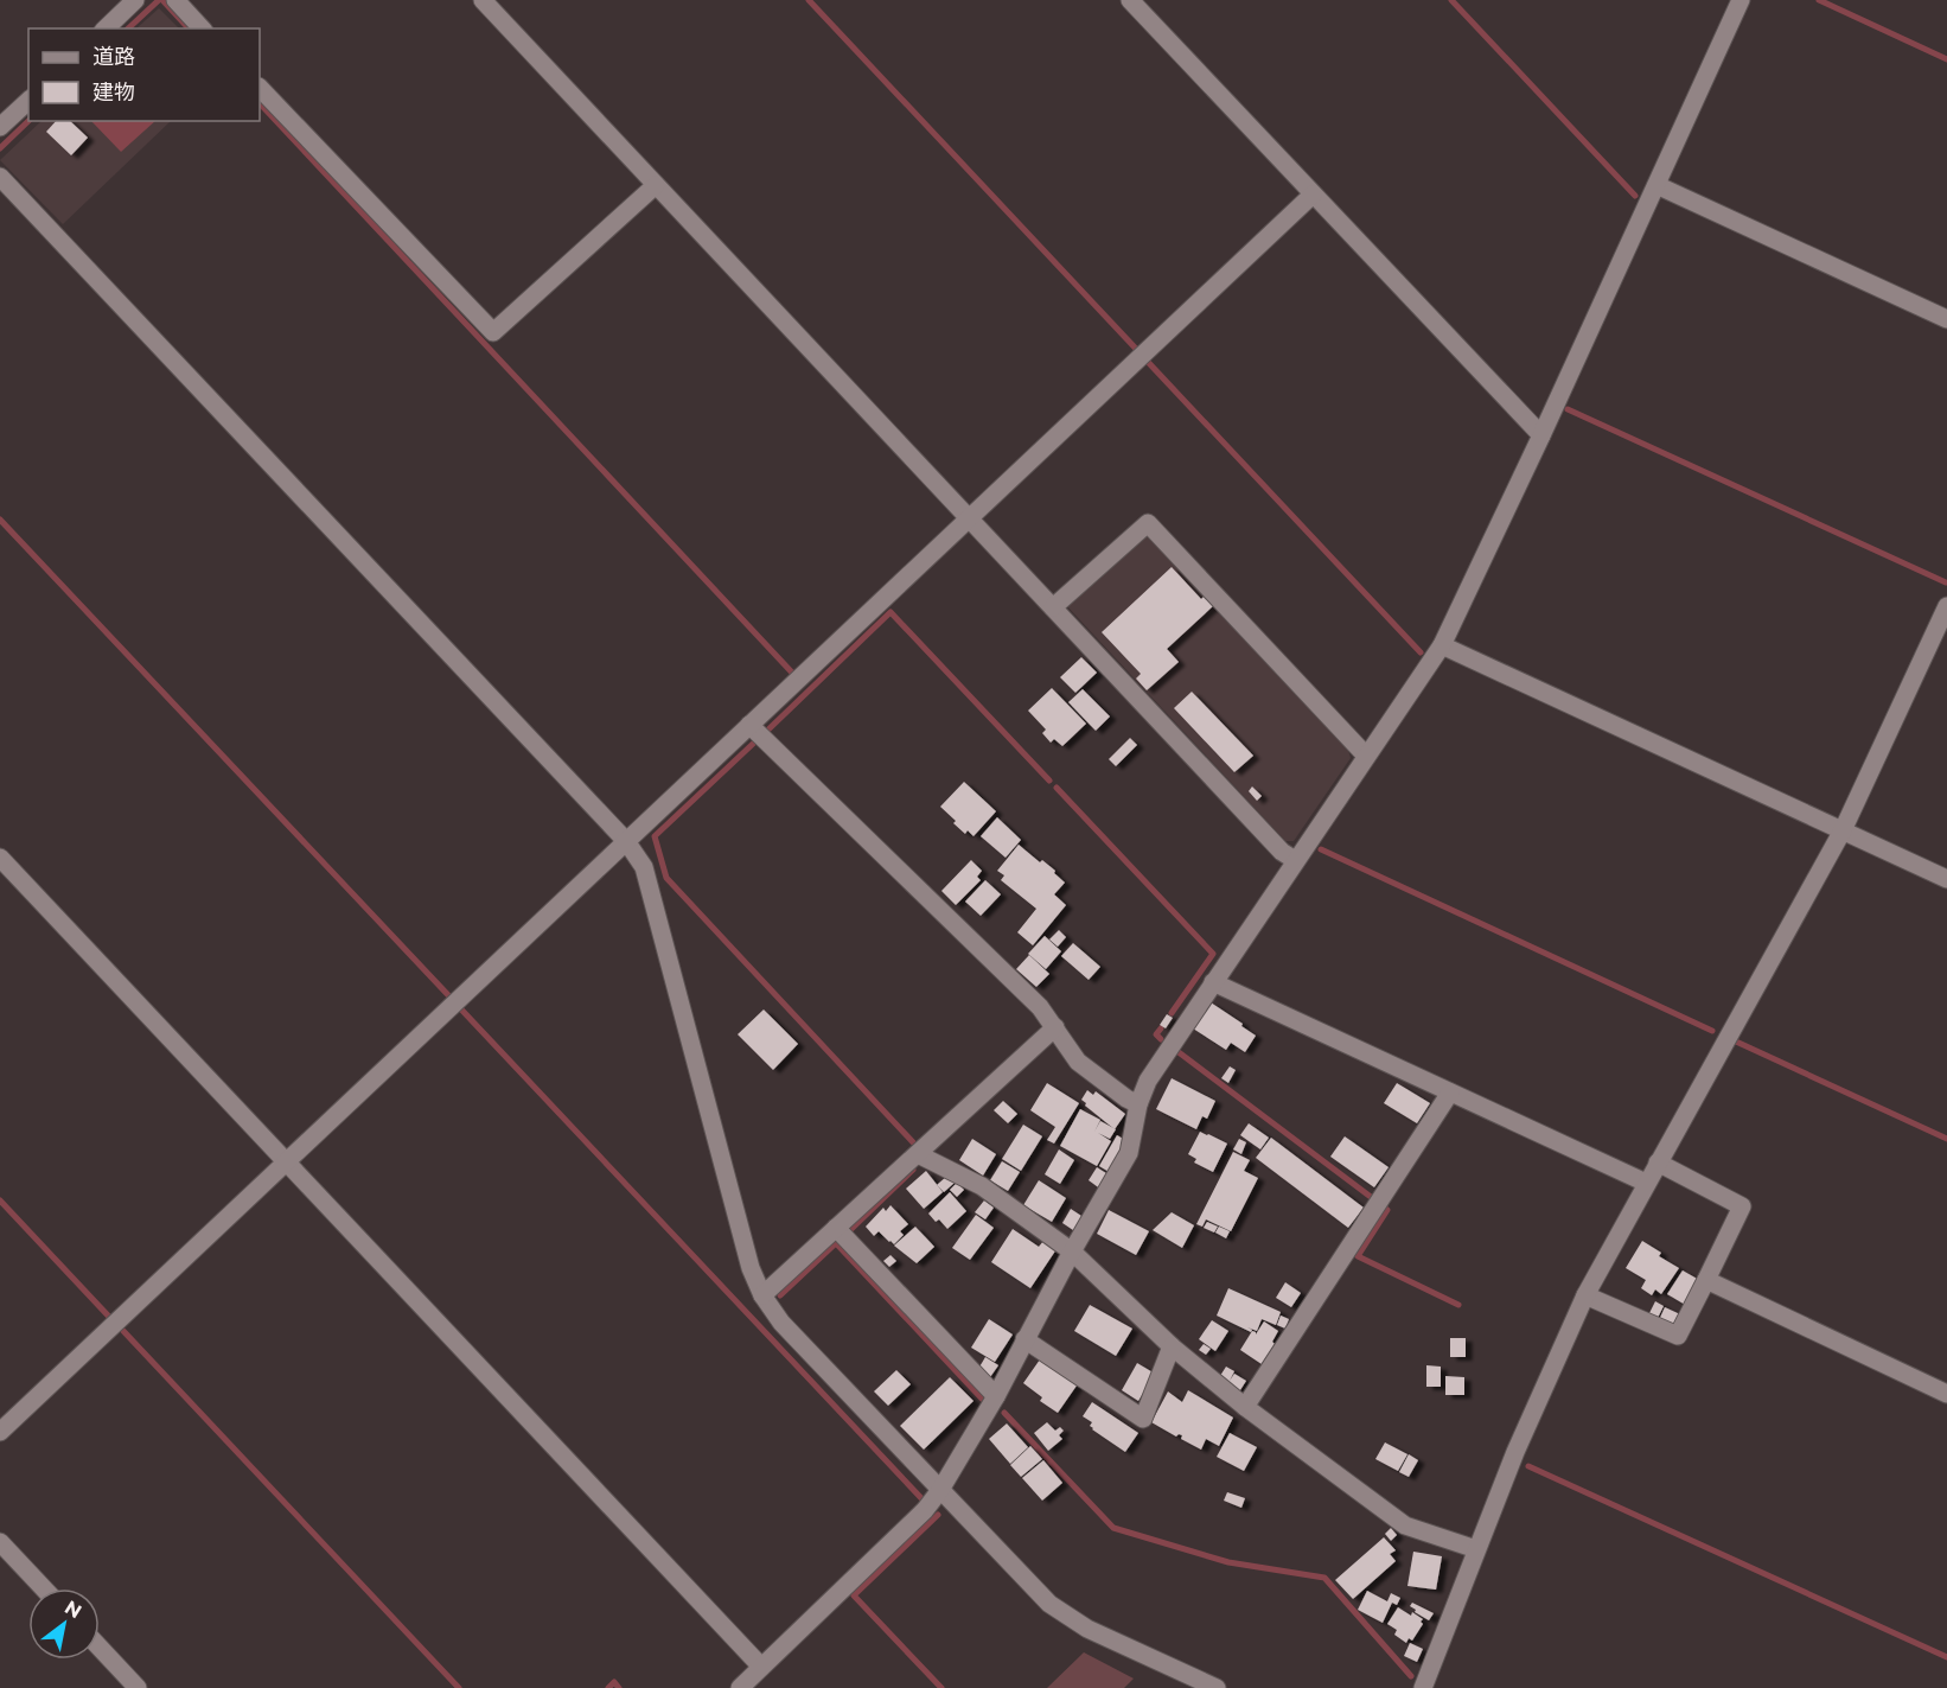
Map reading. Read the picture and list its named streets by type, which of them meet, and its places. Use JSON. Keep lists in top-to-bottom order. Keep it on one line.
{"legend":["道路","建物"],"north":"top right"}
